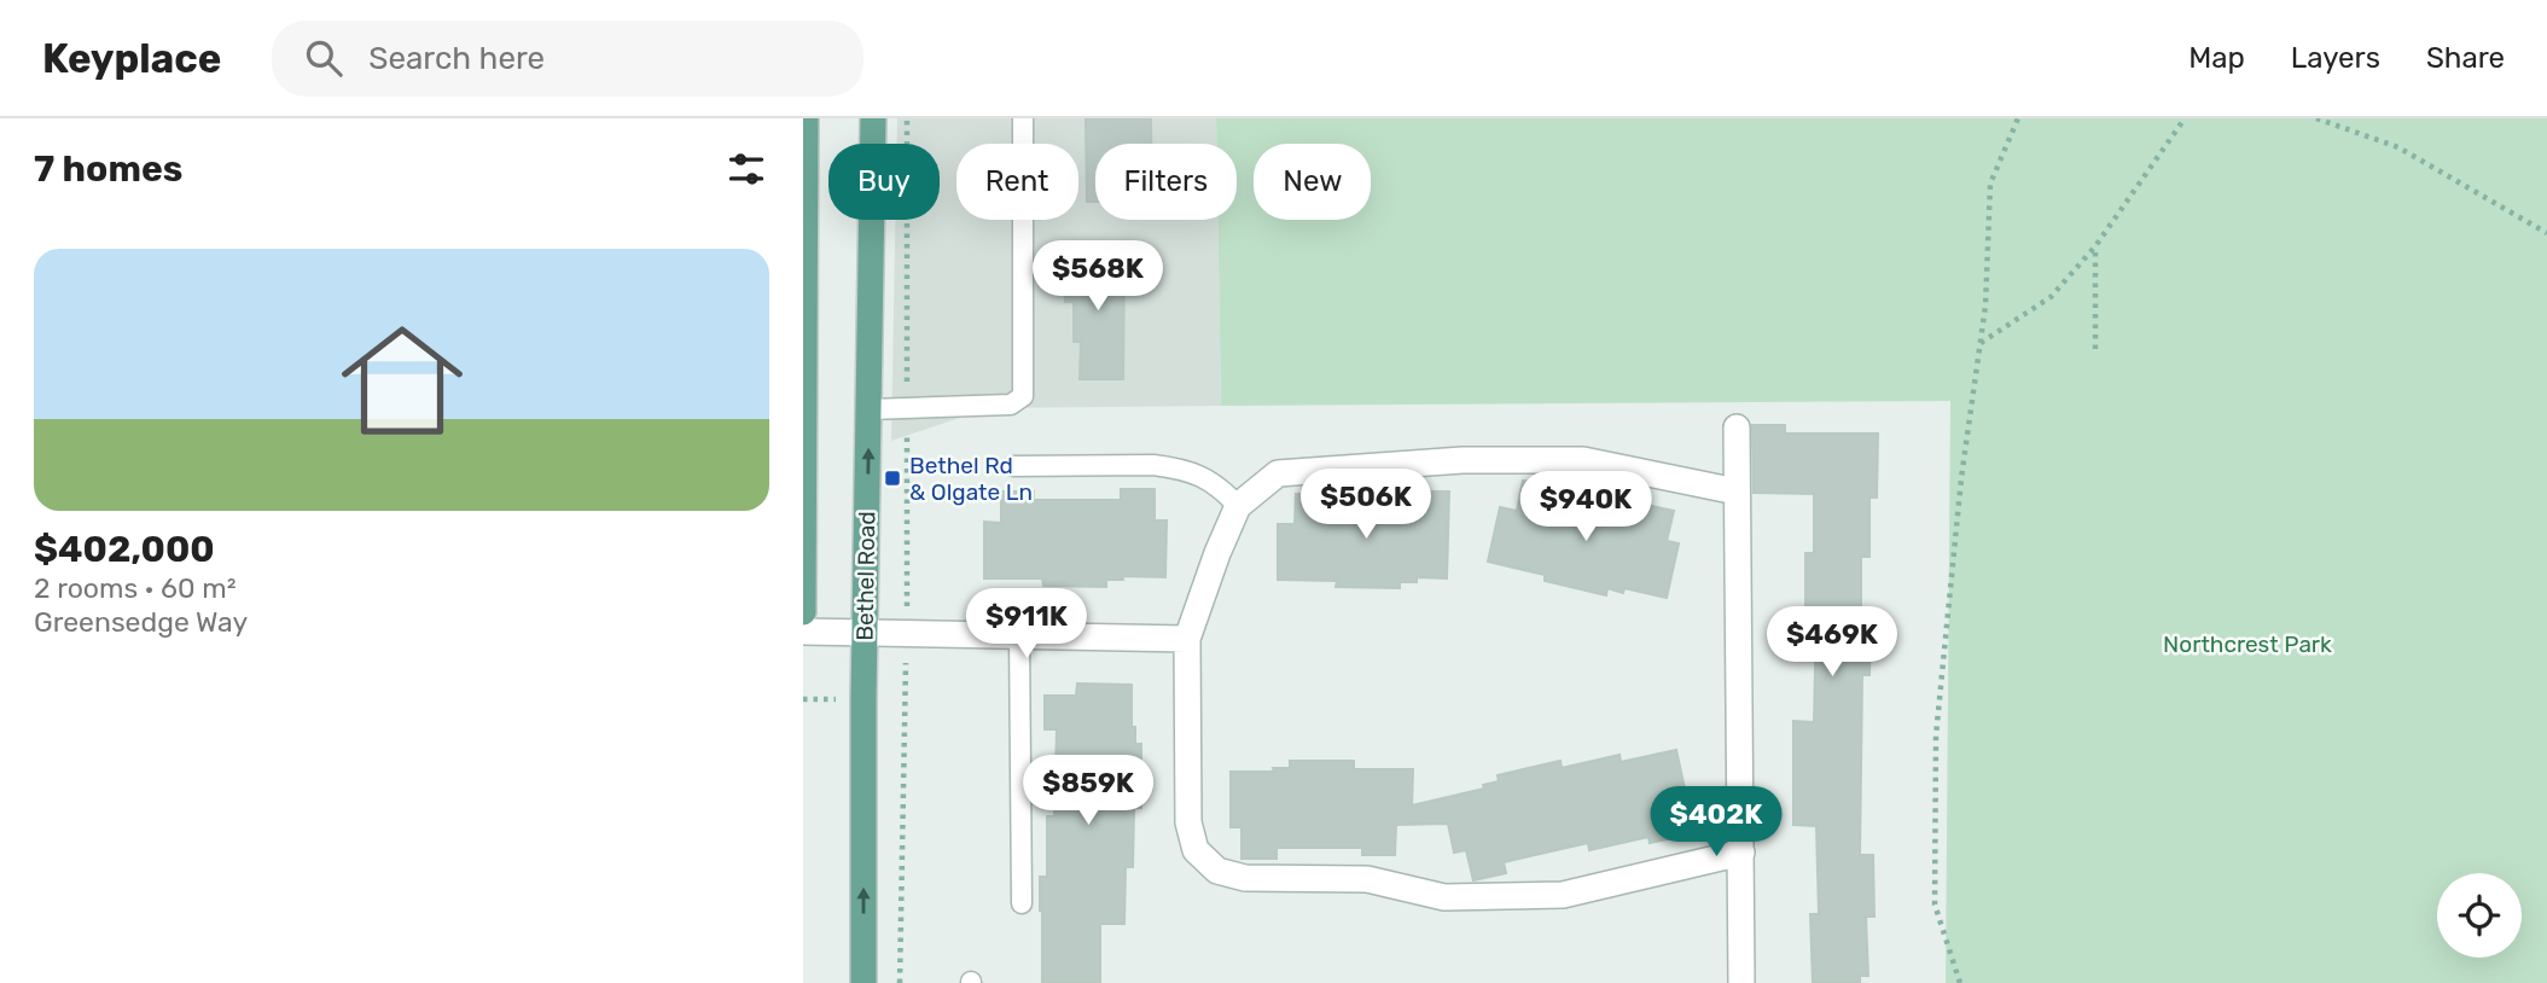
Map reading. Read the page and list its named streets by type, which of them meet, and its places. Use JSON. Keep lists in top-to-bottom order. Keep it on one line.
{"streets":{"main road":["Bethel Road"]},"parks":["Northcrest Park"],"places":{"transit":["Bethel Rd & Olgate Ln"]},"page":{"header":"Keyplace","search":"Search here","nav":["Map","Layers","Share"],"heading":"7 homes","chip":["Buy","Rent","Filters","New"],"list":[{"name":"$402,000","note":"2 rooms · 60 m² · Greensedge Way"}],"price":["$568K","$506K","$940K","$911K","$469K","$859K","$402K"]}}
